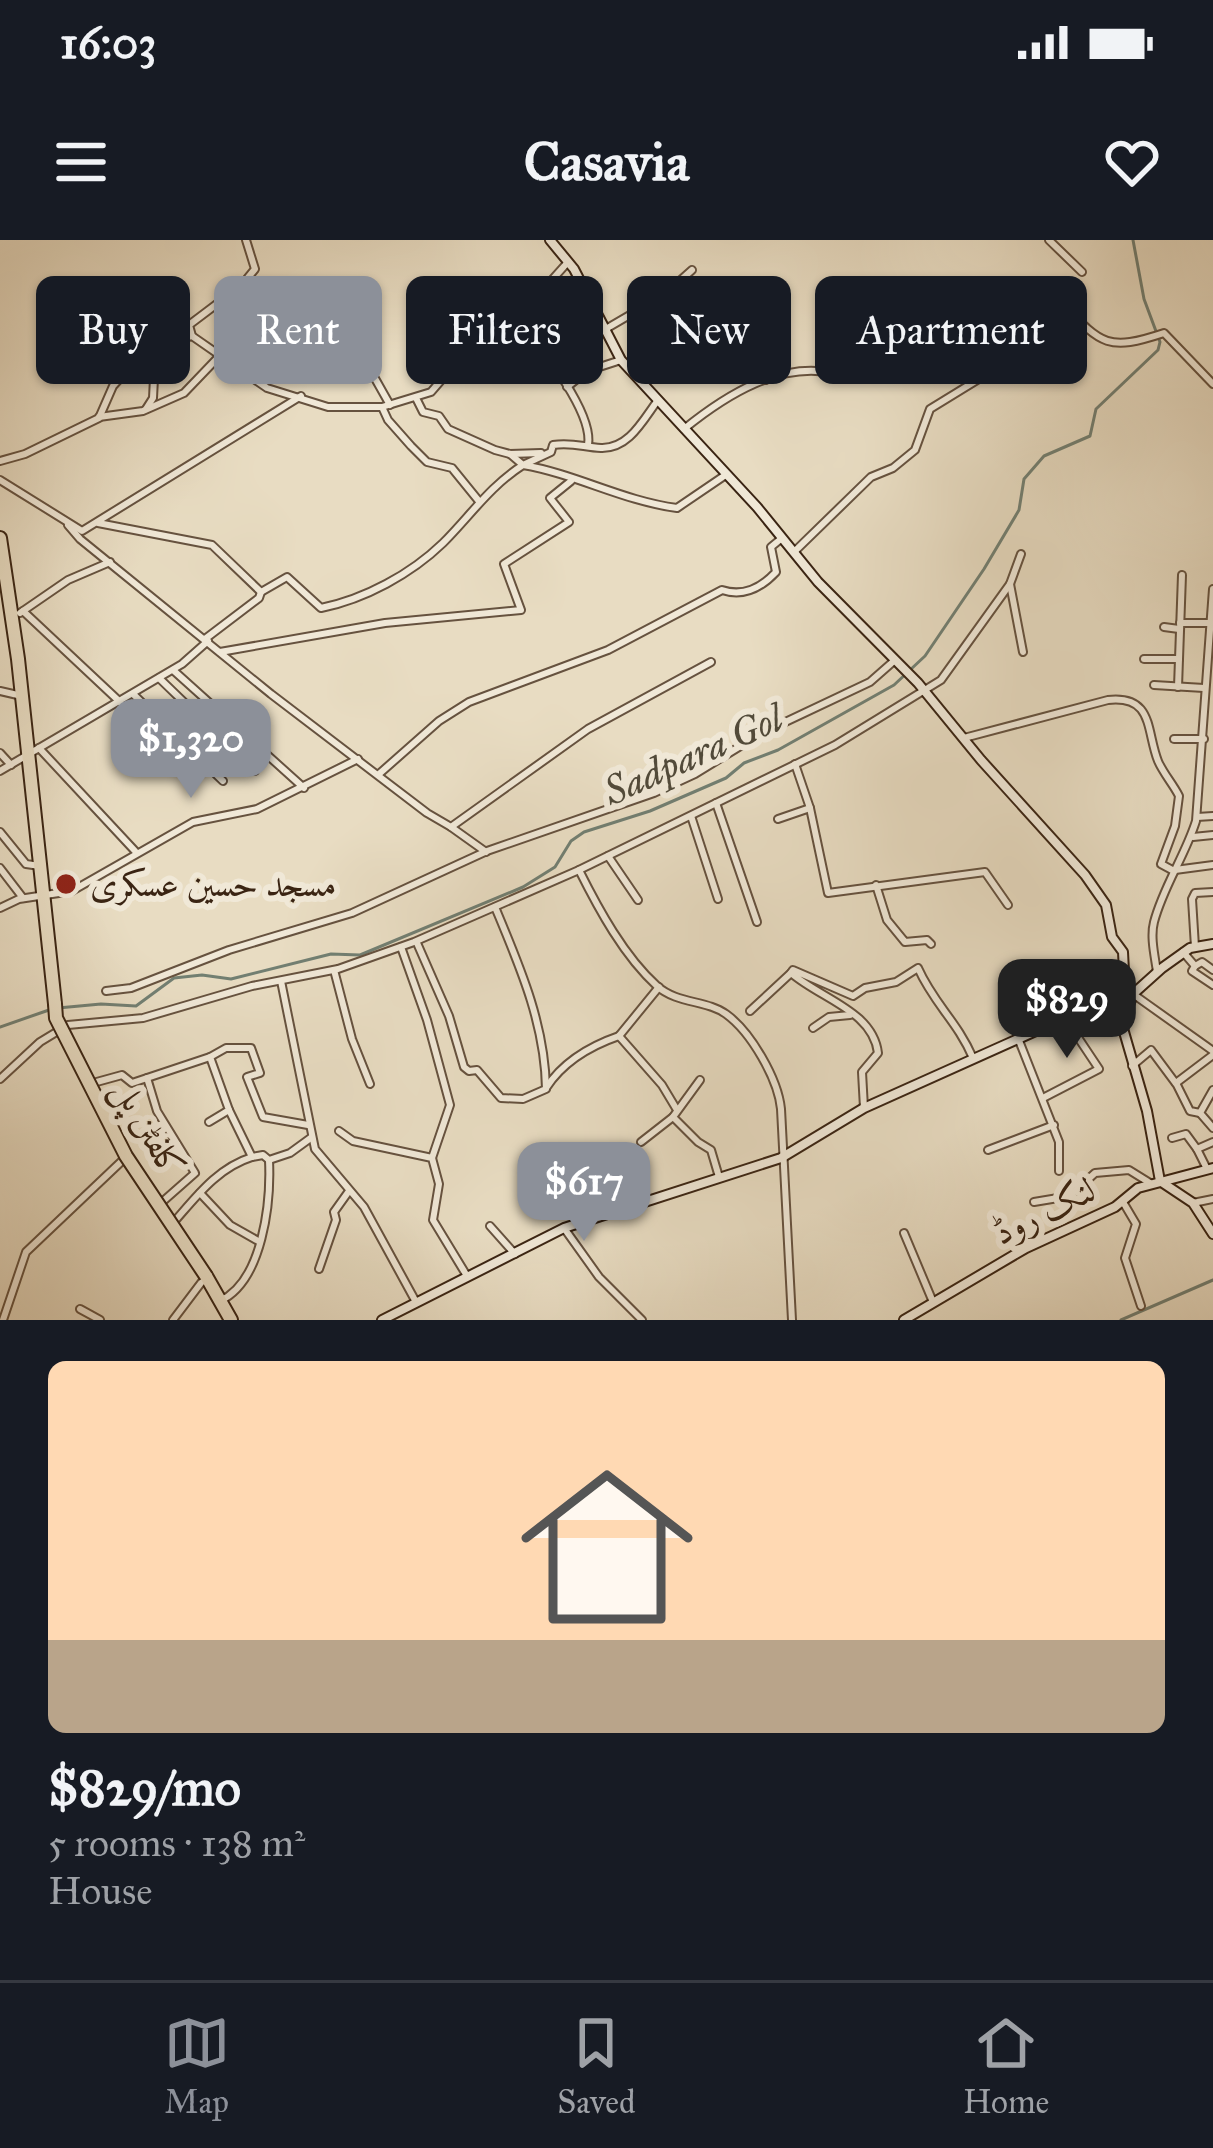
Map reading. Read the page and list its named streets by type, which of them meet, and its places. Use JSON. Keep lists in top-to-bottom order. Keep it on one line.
{"streets":{"highway":["کلفٹن پل"],"main road":["لنک روڈ"]},"water":["Sadpara Gol"],"places":["مسجد حسین عسکری"],"page":{"status":"16:03","header":"Casavia","chip":["Buy","Rent","Filters","New","Apartment"],"price":["$1,320","$829","$617"],"list":[{"name":"$829/mo","note":"5 rooms · 138 m² · House"}],"tabs":["Map","Saved","Home"]}}
